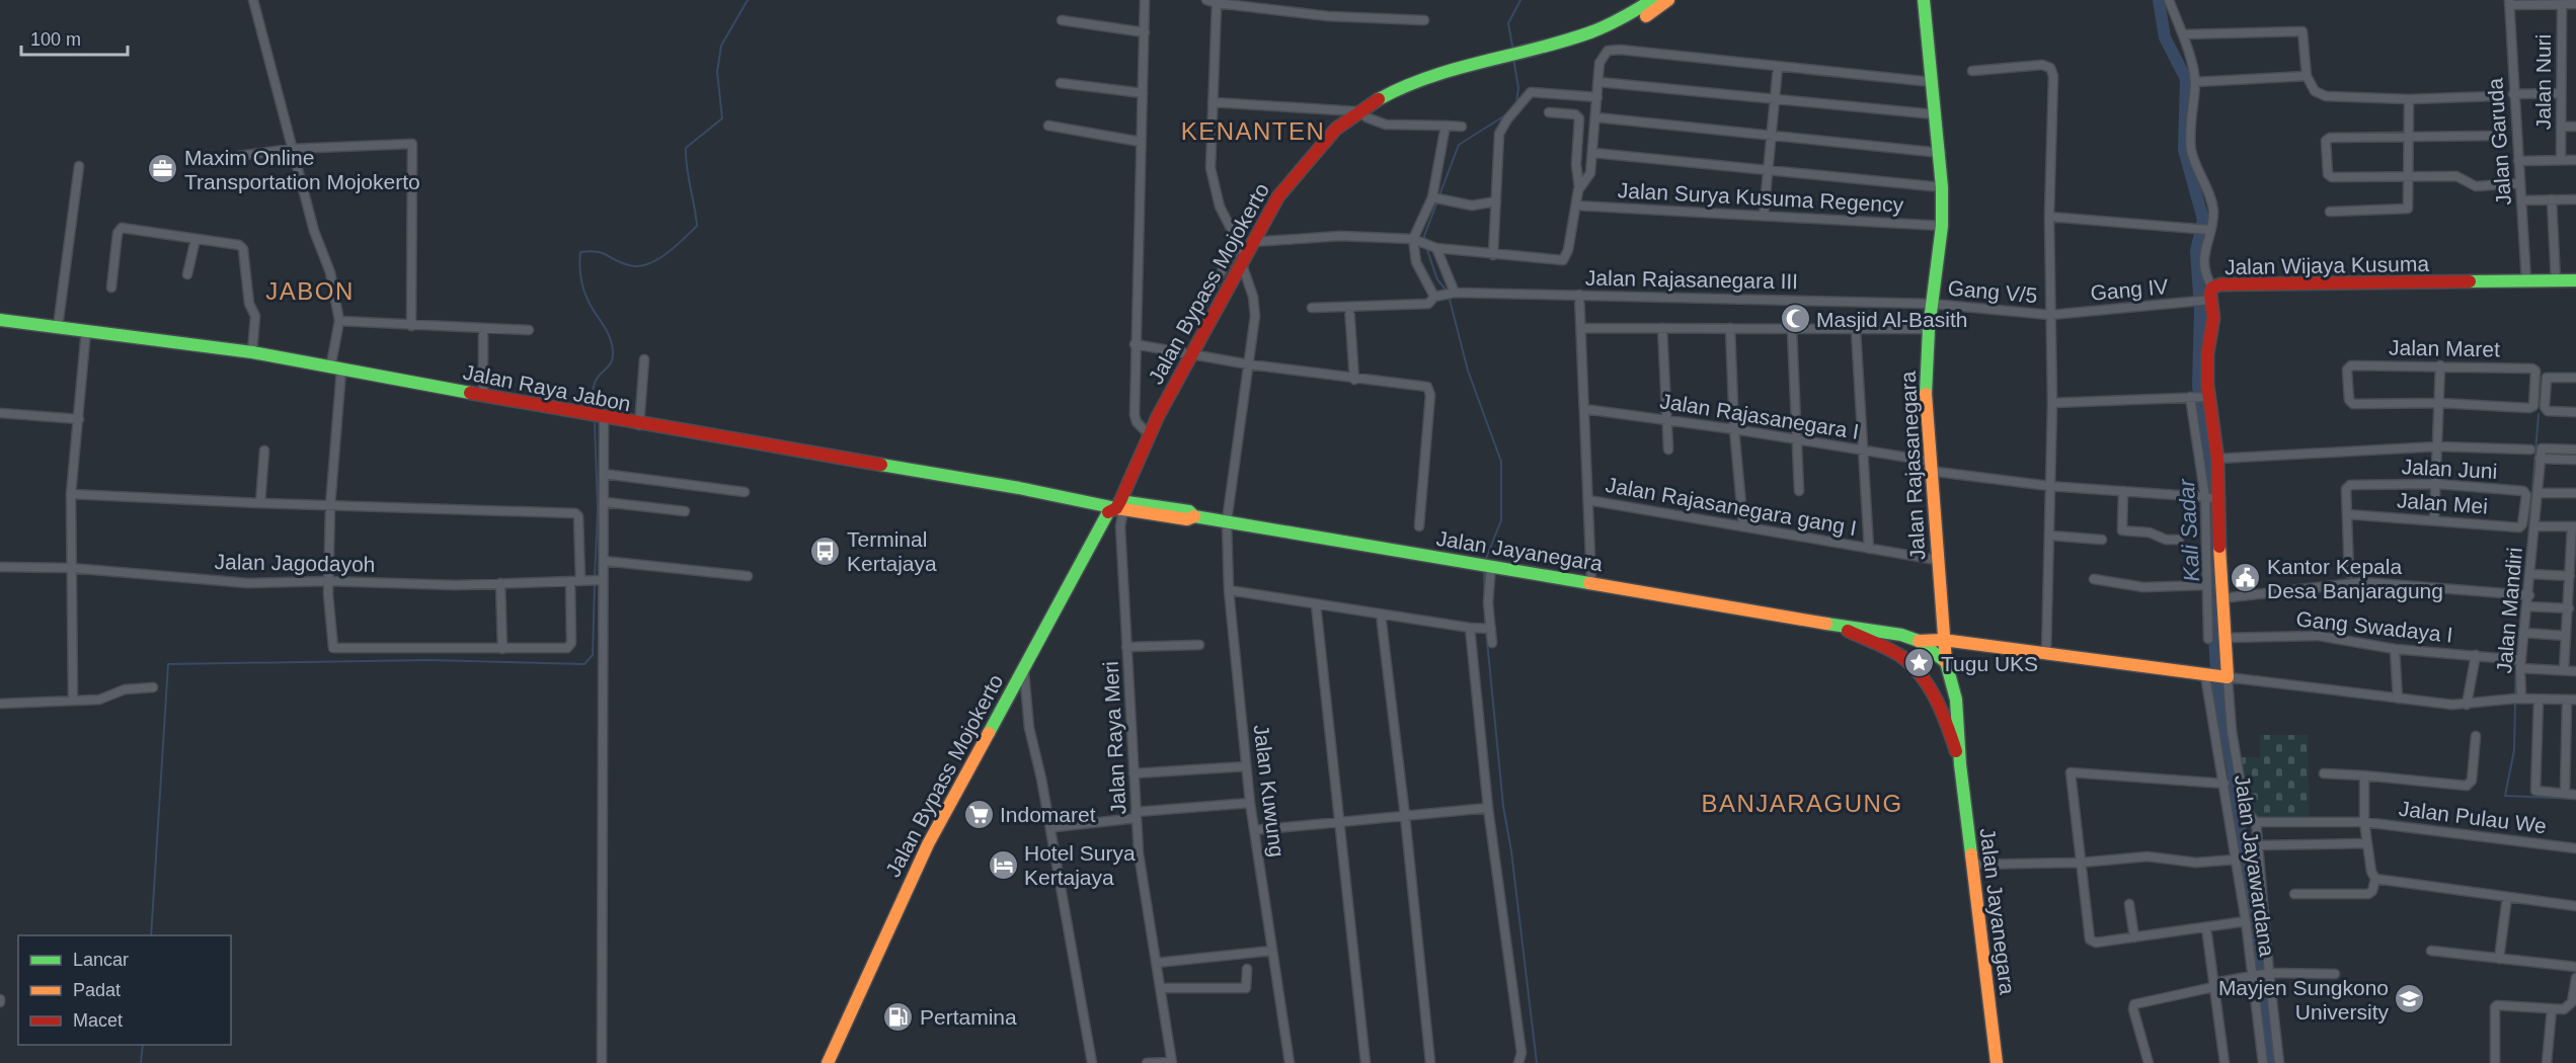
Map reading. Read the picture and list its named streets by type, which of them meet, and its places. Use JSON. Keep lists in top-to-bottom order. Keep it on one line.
{"streets":{"main road":["Jalan Wijaya Kusuma","Jalan Bypass Mojokerto","Jalan Raya Jabon","Jalan Rajasanegara","Jalan Jayanegara"],"street":["Jalan Nuri","Jalan Garuda","Jalan Surya Kusuma Regency","Jalan Rajasanegara III","Gang IV","Gang V/5","Jalan Maret","Jalan Rajasanegara I","Jalan Juni","Jalan Mei","Jalan Rajasanegara gang I","Jalan Jagodayoh","Jalan Mandiri","Gang Swadaya I","Jalan Raya Meri","Jalan Kuwung","Jalan Pulau We","Jalan Jayawardana"]},"crossings":[["Jalan Garuda","Jalan Wijaya Kusuma"],["Jalan Surya Kusuma Regency","Jalan Rajasanegara"],["Jalan Wijaya Kusuma","Gang IV"],["Jalan Wijaya Kusuma","Jalan Rajasanegara I"],["Jalan Wijaya Kusuma","Gang Swadaya I"],["Jalan Wijaya Kusuma","Jalan Jayawardana"],["Jalan Rajasanegara III","Gang V/5"],["Jalan Rajasanegara III","Jalan Rajasanegara"],["Jalan Bypass Mojokerto","Jalan Raya Jabon"],["Jalan Bypass Mojokerto","Jalan Jayanegara"],["Jalan Bypass Mojokerto","Jalan Raya Meri"],["Jalan Bypass Mojokerto","Jalan Kuwung"],["Gang IV","Gang V/5"],["Gang V/5","Jalan Rajasanegara"],["Jalan Raya Jabon","Jalan Jayanegara"],["Jalan Raya Jabon","Jalan Raya Meri"],["Jalan Rajasanegara I","Jalan Rajasanegara"],["Jalan Rajasanegara","Jalan Rajasanegara gang I"],["Jalan Rajasanegara","Jalan Jayanegara"],["Jalan Juni","Jalan Mei"],["Jalan Jayanegara","Jalan Raya Meri"],["Jalan Jayanegara","Jalan Kuwung"],["Jalan Mandiri","Gang Swadaya I"]],"districts":["KENANTEN","JABON","BANJARAGUNG"],"water":["Kali Sadar"],"places":{"office":["Maxim Online Transportation Mojokerto"],"mosque":["Masjid Al-Basith"],"bus stop":["Terminal Kertajaya"],"public building":["Kantor Kepala Desa Banjaragung"],"place":["Tugu UKS"],"supermarket":["Indomaret"],"hotel":["Hotel Surya Kertajaya"],"school or university":["Mayjen Sungkono University"],"fuel station":["Pertamina"]},"legend":["Lancar","Padat","Macet"],"scale_bar":"100 m"}
